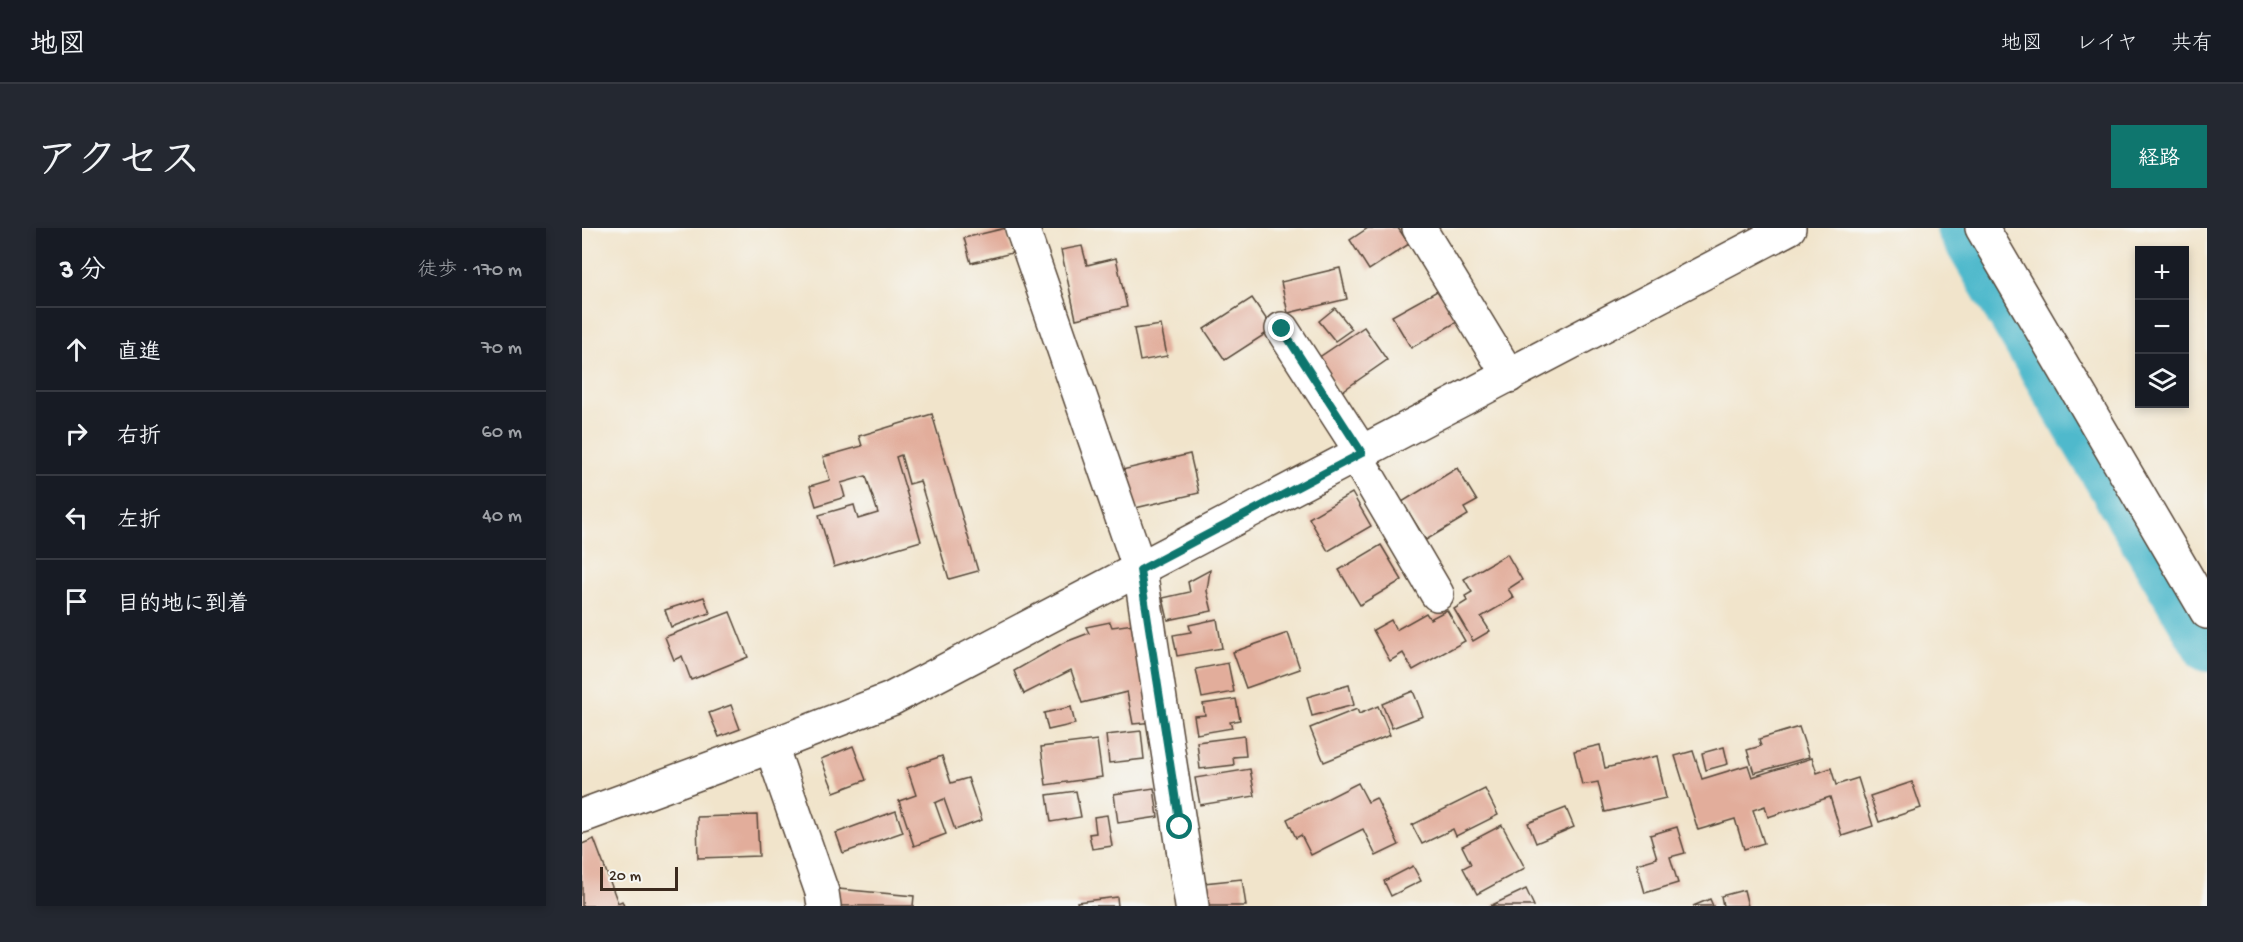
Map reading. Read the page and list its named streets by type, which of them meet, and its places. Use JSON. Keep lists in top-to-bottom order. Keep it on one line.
{"scale_bar":"20 m","page":{"header":"地図","nav":["地図","レイヤ","共有"],"title":"アクセス","buttons":"経路","heading":["3 分","徒歩 · 170 m"],"map_buttons":["+","−"],"list":[["直進","70 m"],["右折","60 m"],["左折","40 m"],"目的地に到着"],"scale":"20 m"}}
